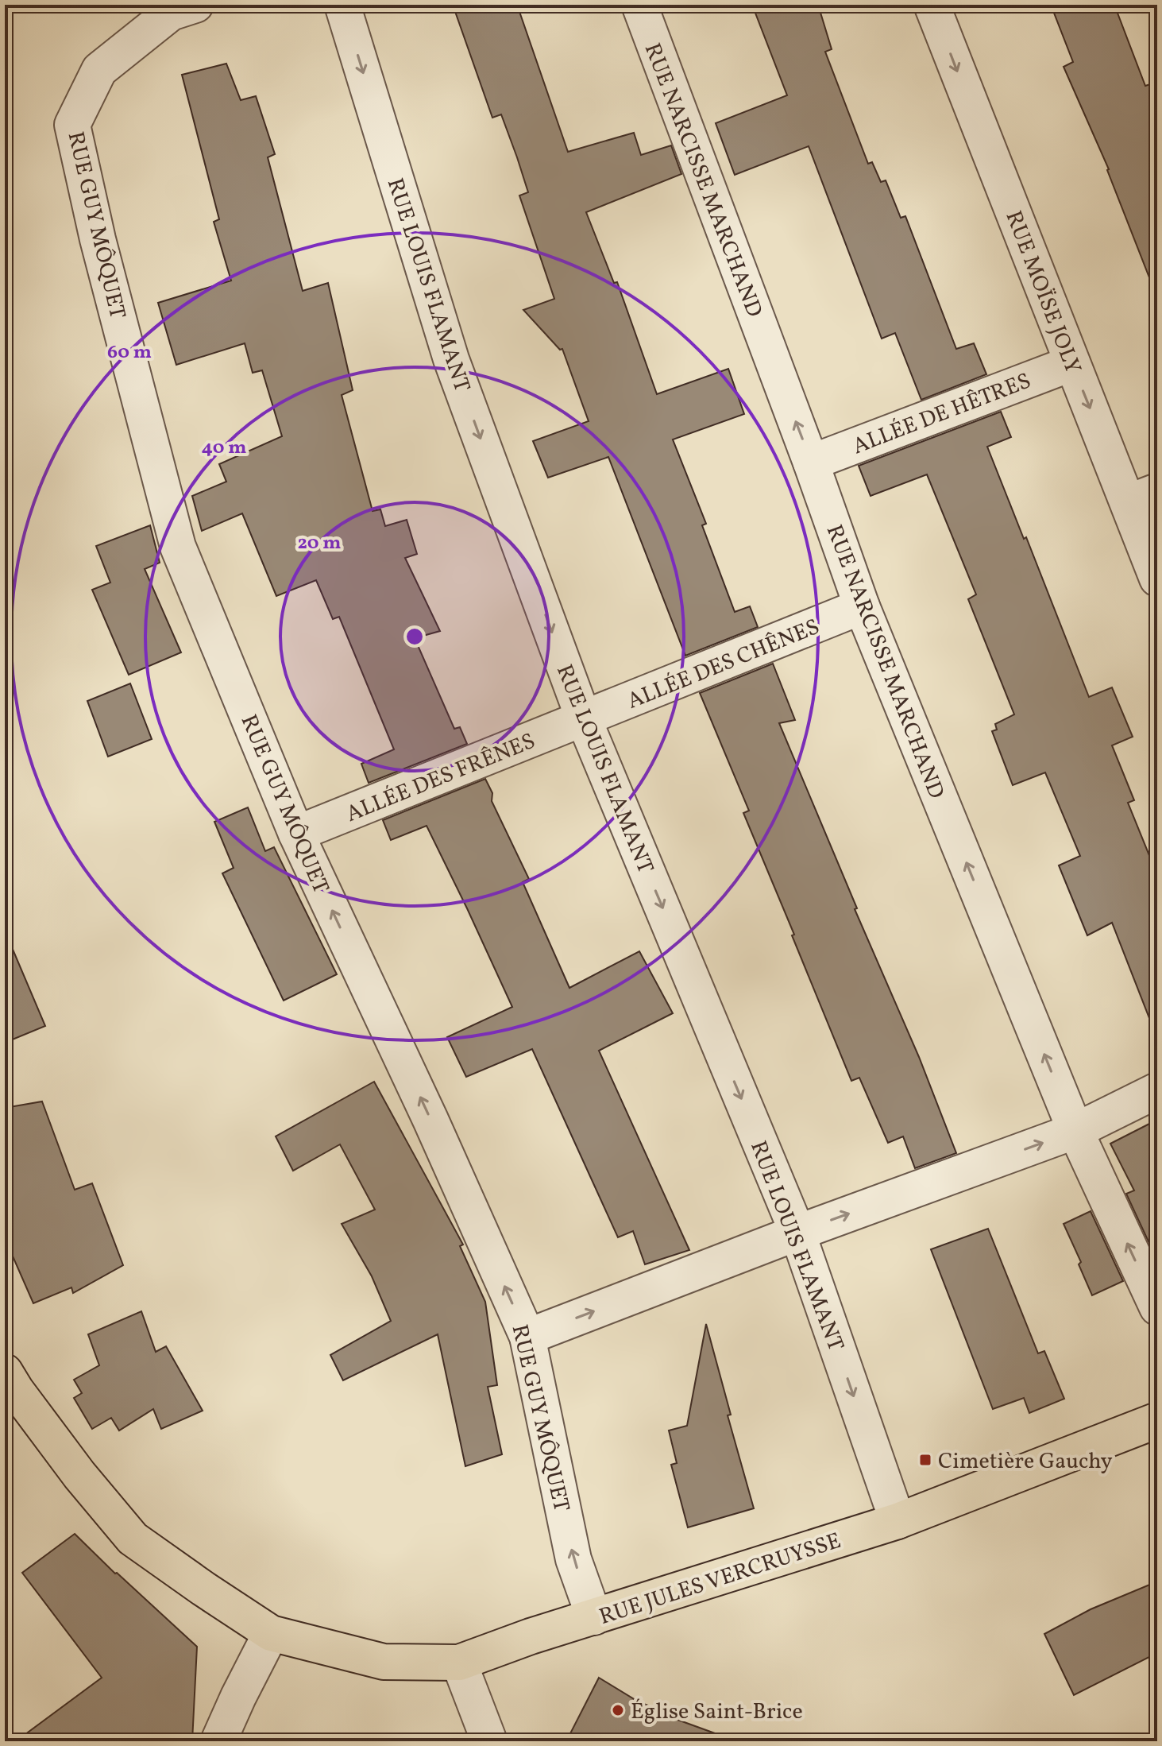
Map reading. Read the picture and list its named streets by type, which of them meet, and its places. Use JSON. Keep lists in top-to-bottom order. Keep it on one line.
{"streets":{"main road":["RUE JULES VERCRUYSSE"],"street":["RUE NARCISSE MARCHAND","RUE GUY MÔQUET","RUE LOUIS FLAMANT","RUE MOÏSE JOLY","ALLÉE DE HÊTRES","ALLÉE DES CHÊNES","ALLÉE DES FRÊNES"]},"crossings":[["RUE NARCISSE MARCHAND","ALLÉE DE HÊTRES"],["RUE NARCISSE MARCHAND","ALLÉE DES CHÊNES"],["RUE GUY MÔQUET","ALLÉE DES FRÊNES"],["RUE GUY MÔQUET","RUE JULES VERCRUYSSE"],["RUE LOUIS FLAMANT","ALLÉE DES CHÊNES"],["RUE LOUIS FLAMANT","ALLÉE DES FRÊNES"],["RUE LOUIS FLAMANT","RUE JULES VERCRUYSSE"],["RUE MOÏSE JOLY","ALLÉE DE HÊTRES"],["ALLÉE DES CHÊNES","ALLÉE DES FRÊNES"]],"one_way":["RUE NARCISSE MARCHAND","RUE GUY MÔQUET","RUE LOUIS FLAMANT","RUE MOÏSE JOLY"],"places":{"transit":["Cimetière Gauchy"],"other":["Église Saint-Brice"]},"rings":["60 m","40 m","20 m"]}
